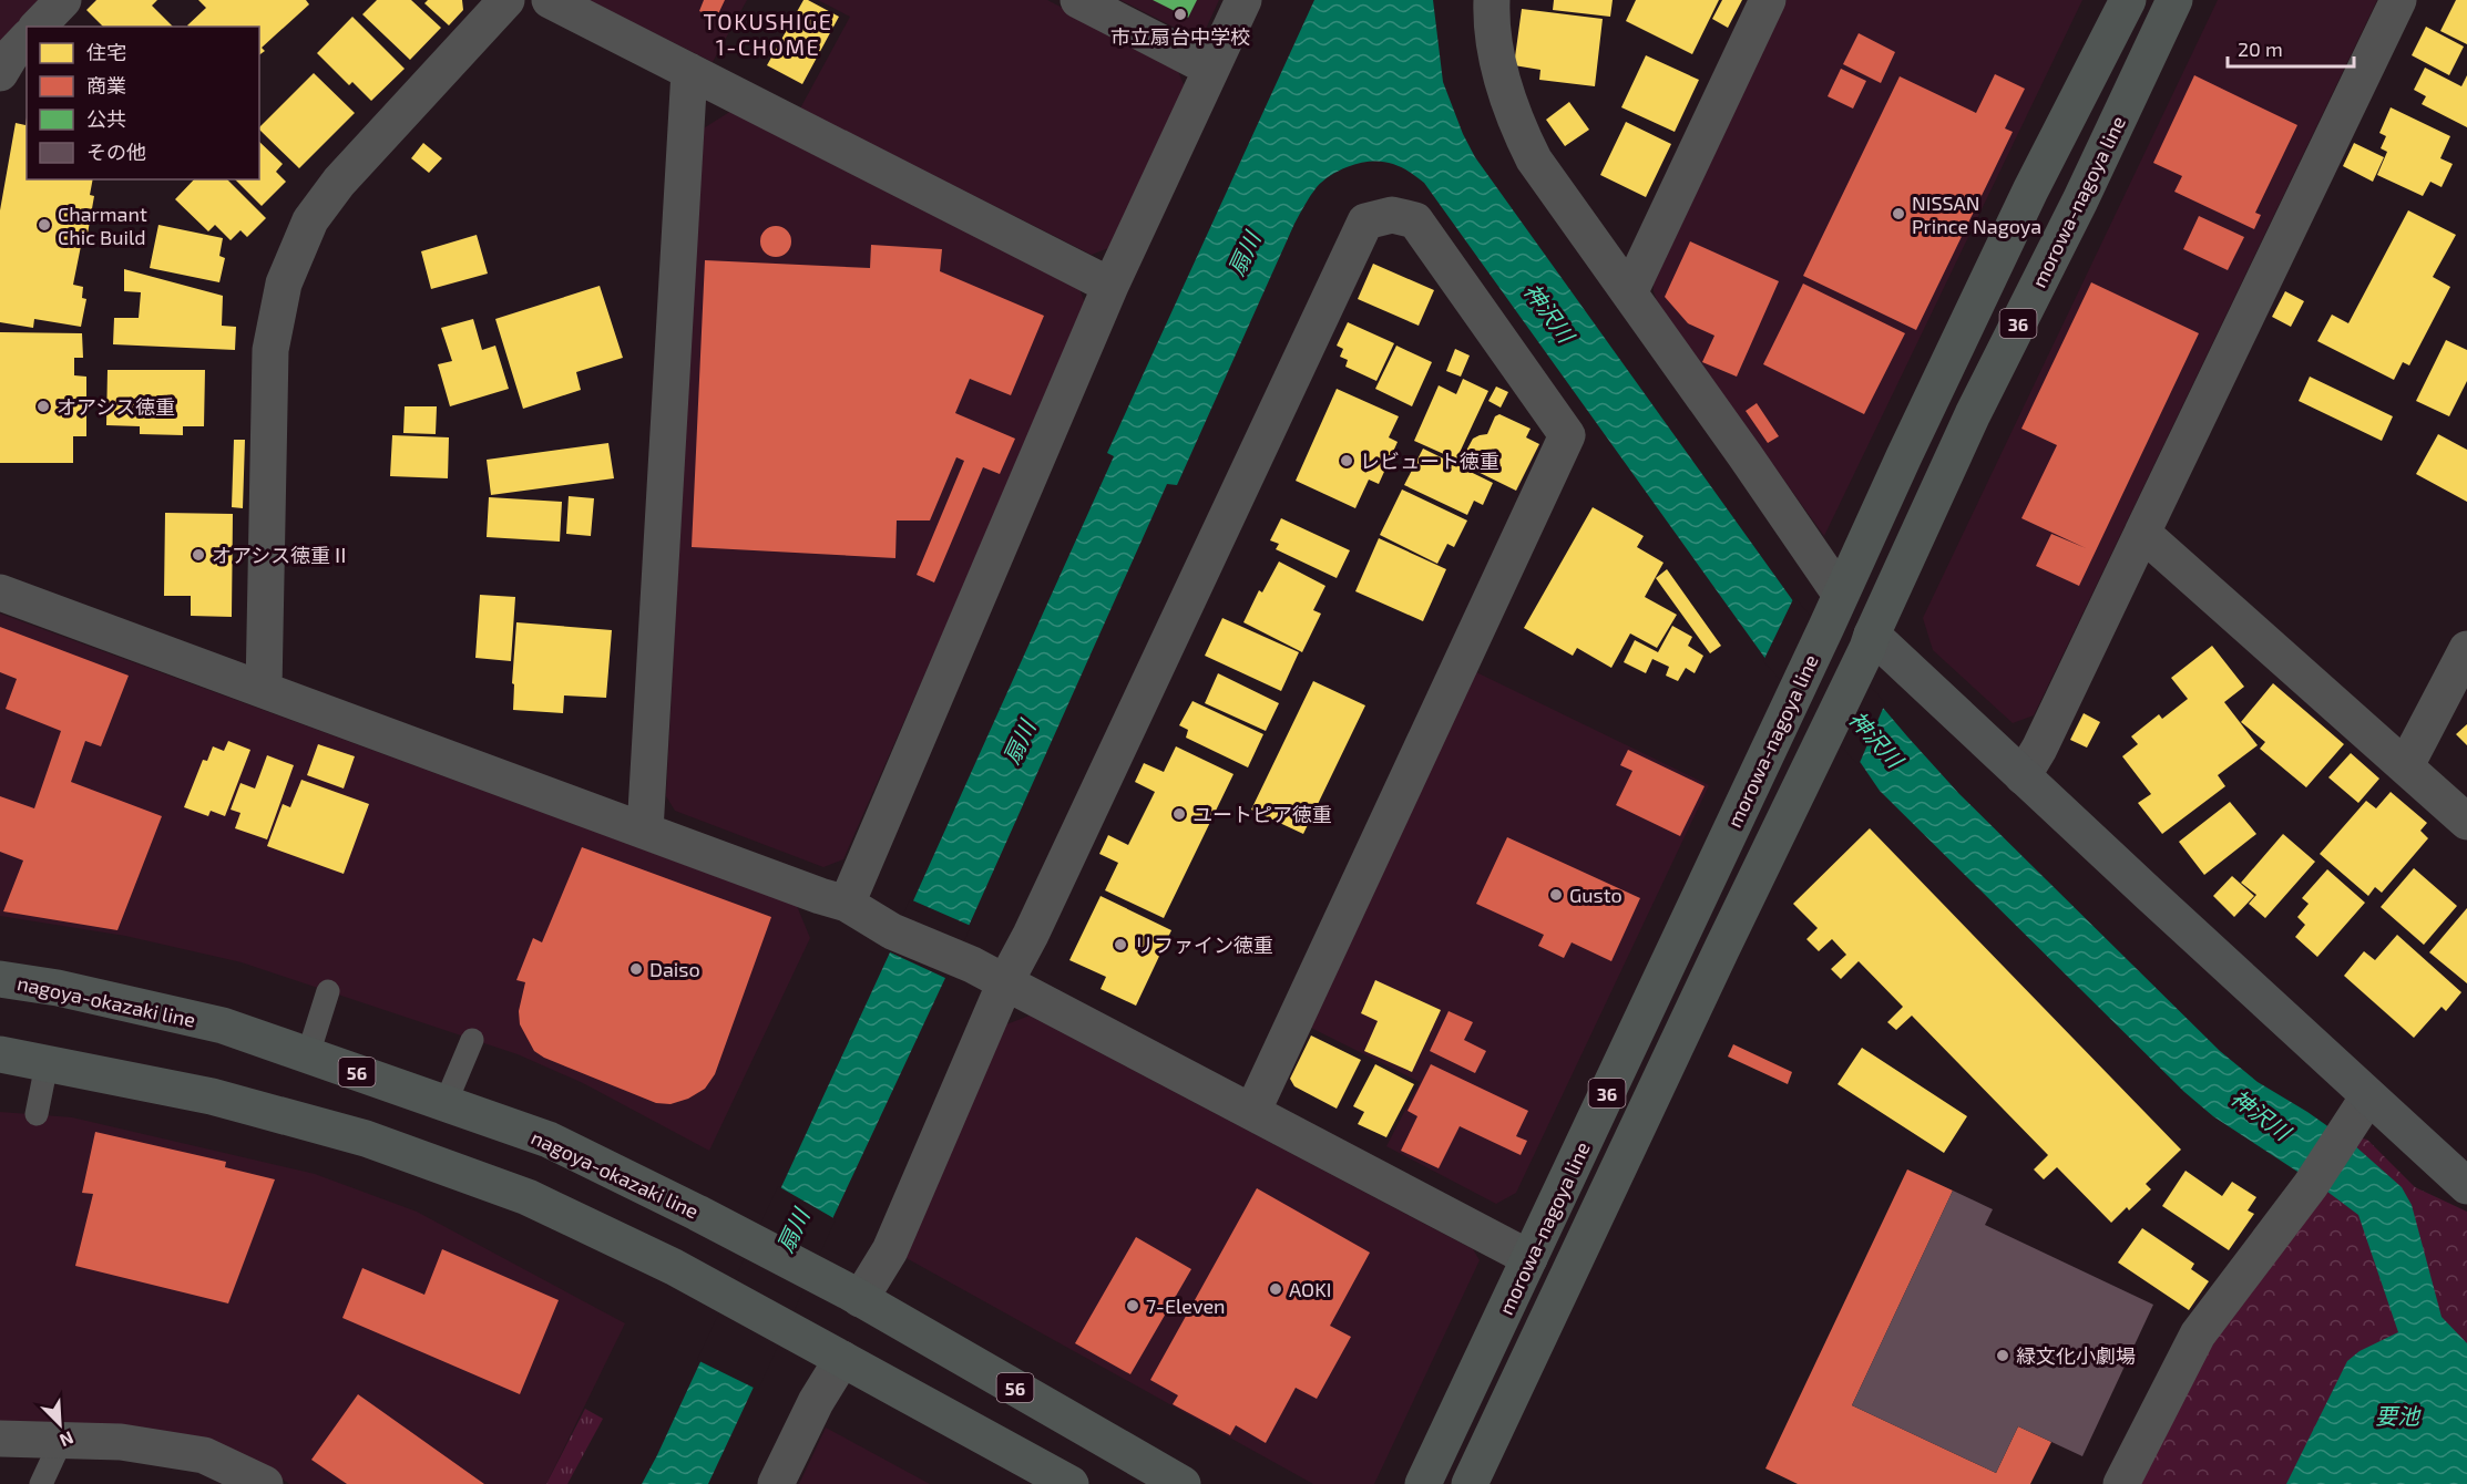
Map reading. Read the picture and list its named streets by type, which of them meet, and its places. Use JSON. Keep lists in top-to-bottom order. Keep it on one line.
{"streets":{"main road":["morowa-nagoya line","36","nagoya-okazaki line","56"]},"districts":["TOKUSHIGE 1-CHOME"],"water":["扇川","神沢川","要池"],"places":["市立扇台中学校","NISSAN Prince Nagoya","Charmant Chic Build","オアシス徳重","レビュート徳重","オアシス徳重Ⅱ","ユートピア徳重","Gusto","リファイン徳重","Daiso","AOKI","7-Eleven","緑文化小劇場"],"legend":["住宅","商業","公共","その他"],"scale_bar":"20 m","north":"bottom right"}
